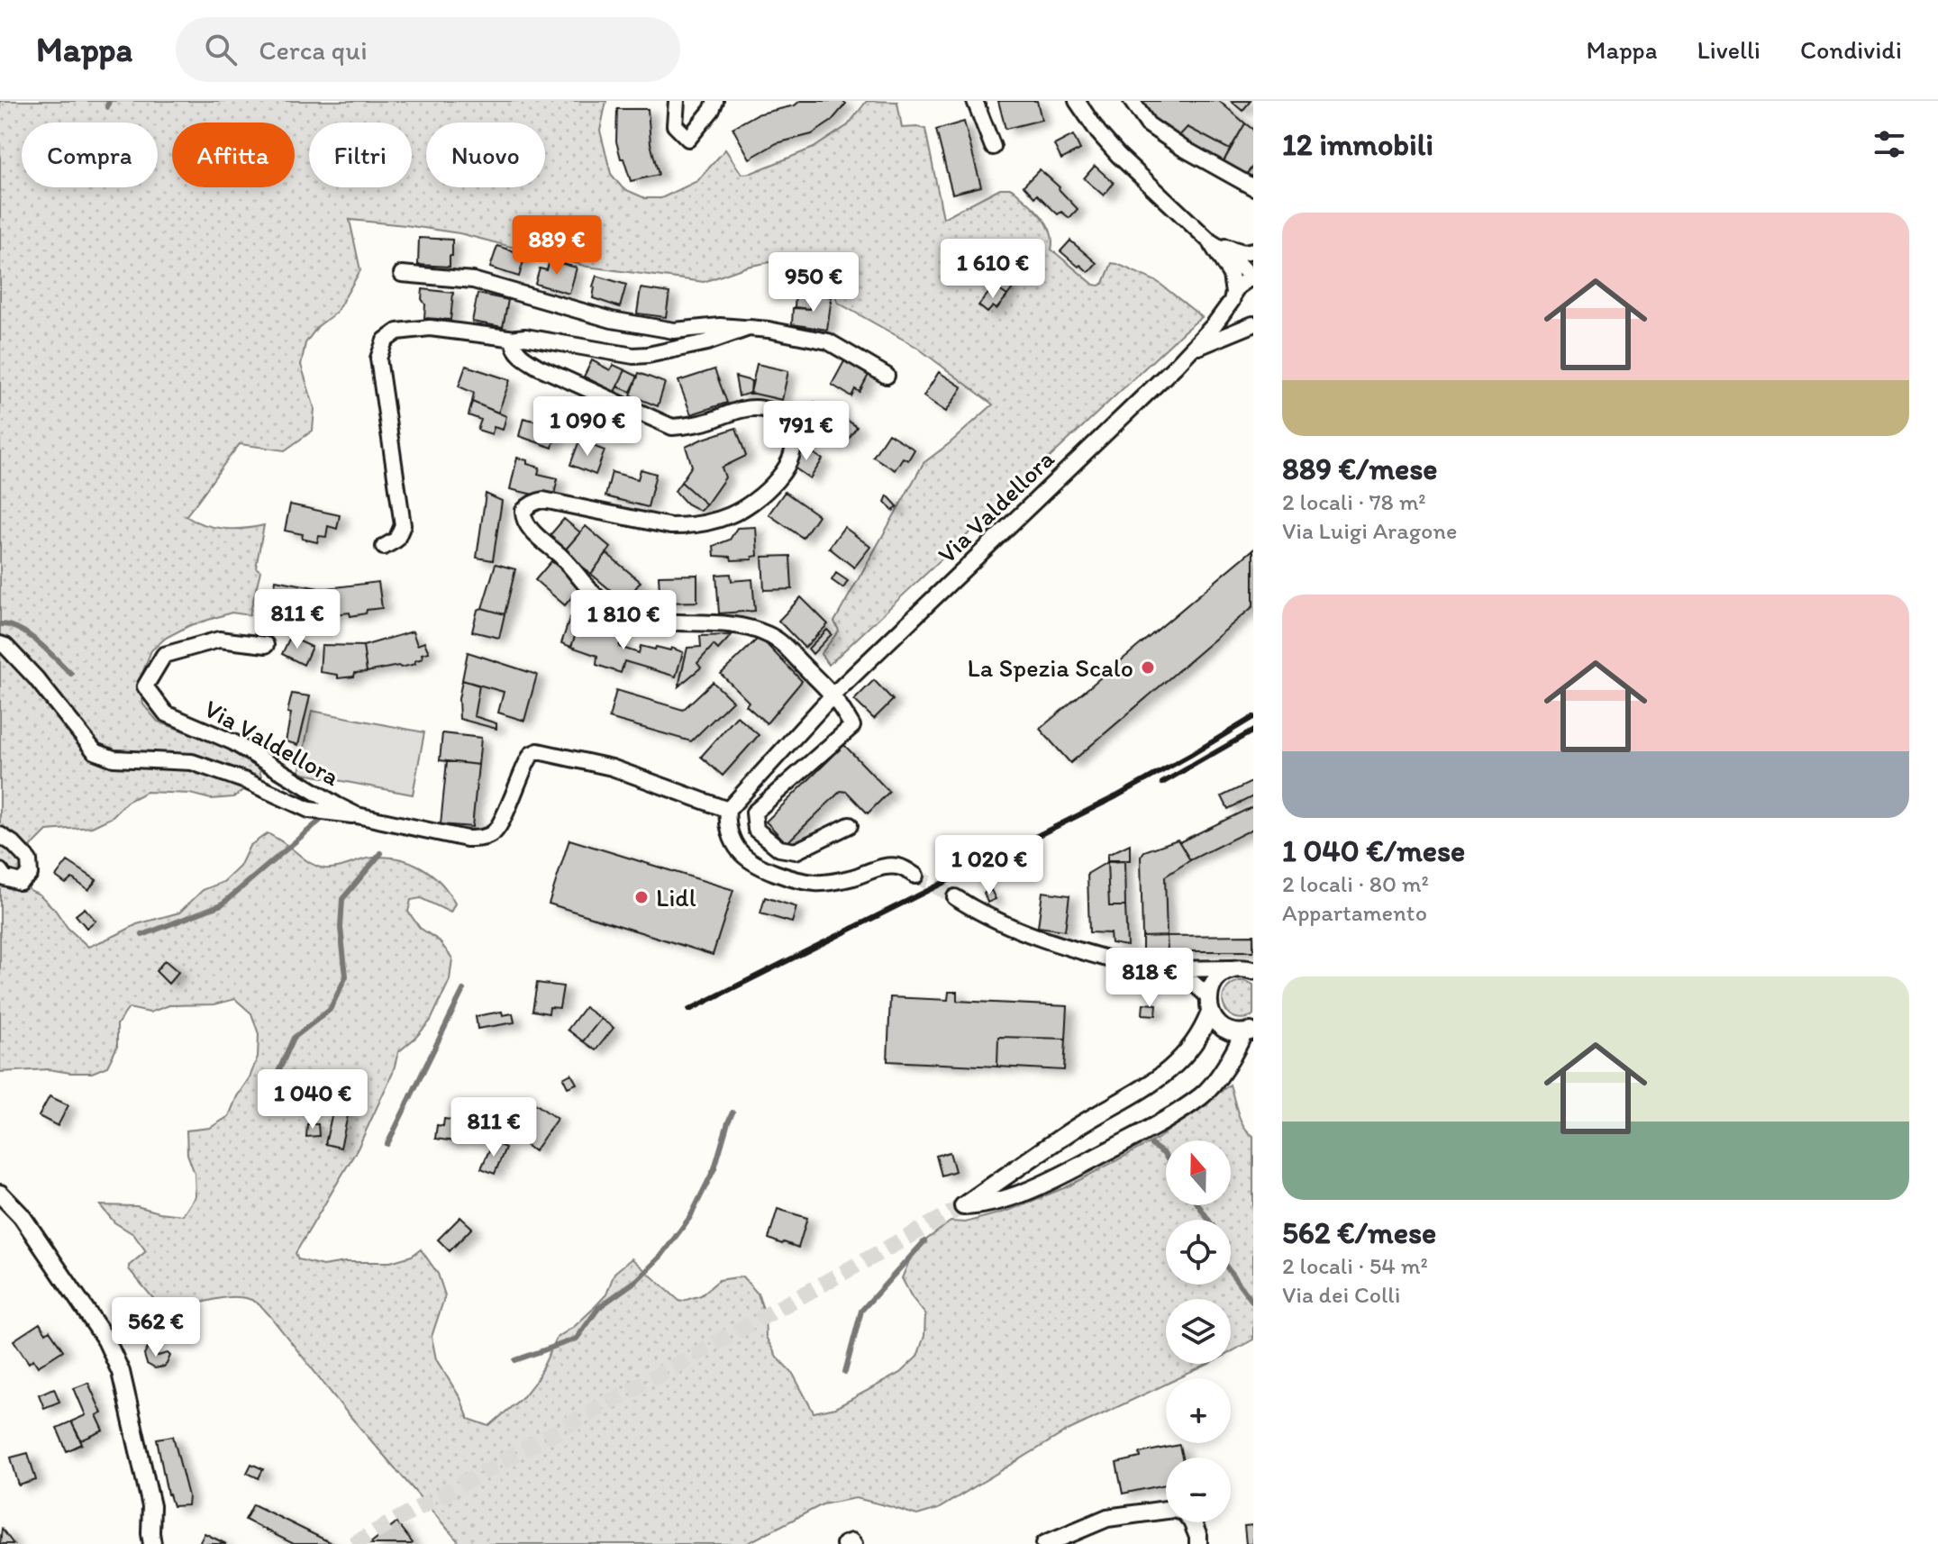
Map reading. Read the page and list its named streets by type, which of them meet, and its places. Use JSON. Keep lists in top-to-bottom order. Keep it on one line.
{"streets":{"street":["Via Valdellora"]},"places":["La Spezia Scalo","Lidl"],"north":"top","page":{"header":"Mappa","search":"Cerca qui","nav":["Mappa","Livelli","Condividi"],"heading":"12 immobili","chip":["Compra","Affitta","Filtri","Nuovo"],"list":[{"name":"889 €/mese","note":"2 locali · 78 m² · Via Luigi Aragone"},{"name":"1 040 €/mese","note":"2 locali · 80 m² · Appartamento"},{"name":"562 €/mese","note":"2 locali · 54 m² · Via dei Colli"}],"price":["889 €","1 610 €","950 €","1 090 €","791 €","811 €","1 810 €","1 020 €","818 €","1 040 €","811 €","562 €"],"map_buttons":["+","−"]}}
